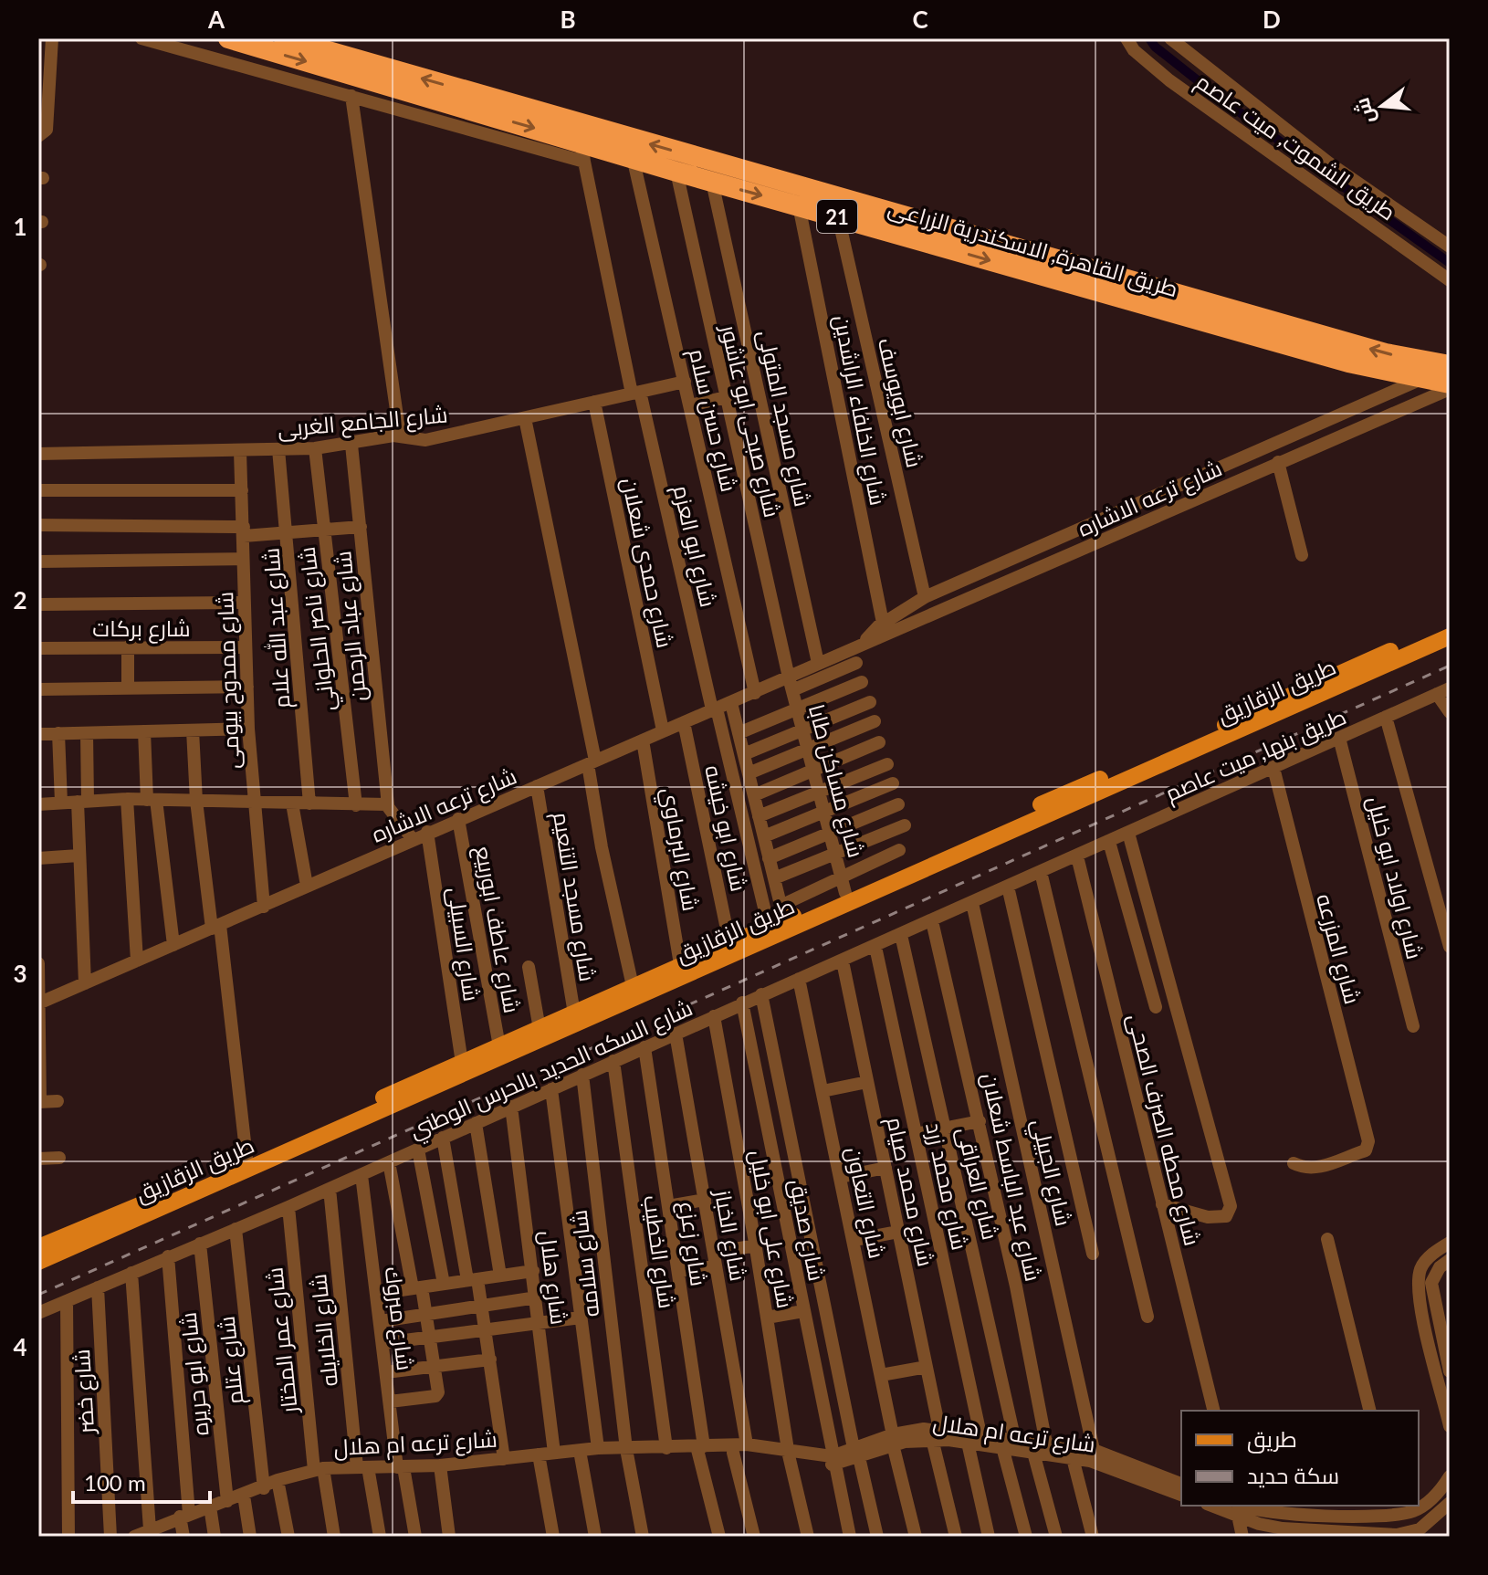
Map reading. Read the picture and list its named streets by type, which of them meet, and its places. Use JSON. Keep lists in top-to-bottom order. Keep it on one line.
{"streets":{"highway":["21","طريق القاهرة, الاسكندرية الزراعى"],"main road":["طريق الزقازيق"],"street":["طريق الشموت, ميت عاصم","شارع ابويوسف","شارع الخلفاء الراشدين","شارع مسجد المتولى","شارع حسن سلام","شارع الجامع الغربى","شارع صبحى ابو عاشور","شارع ترعه الاشاره","شارع ابو العزم","شارع حمدى شعلان","شارع عباد الرحمن","شارع بركات","شارع عبد الله علام","شارع ناصر الحلواني","شارع ممدوح بيومى","طريق بنها, ميت عاصم","شارع مساكن طابا","شارع ابو خيشه","شارع البرماوي","شارع اولاد ابو خليل","شارع مسجد التنعيم","شارع عاطف ابوربيع","شارع السبيلى","شارع المزرعه","شارع السكه الحديد بالحرس الوطني","شارع محطه الصرف الصحى","شارع الجبيلي","شارع عبد الباسط شعلان","شارع العراقى","شارع محمد زرد","شارع محمد صيام","شارع التعاون","شارع على ابو خليل","شارع صديق","شارع الخباز","شارع زعزع","شارع الخطيب","شارع سلامه","شارع هلال","شارع مبروك","شارع الخلايله","شارع عمر المختار","شارع عتلم","شارع ابو حريره","شارع خضر","شارع ترعه ام هلال"]},"crossings":[["طريق القاهرة, الاسكندرية الزراعى","شارع ابويوسف"],["طريق القاهرة, الاسكندرية الزراعى","شارع الخلفاء الراشدين"],["طريق القاهرة, الاسكندرية الزراعى","شارع مسجد المتولى"],["طريق القاهرة, الاسكندرية الزراعى","شارع حسن سلام"],["طريق القاهرة, الاسكندرية الزراعى","شارع صبحى ابو عاشور"],["طريق القاهرة, الاسكندرية الزراعى","شارع ترعه الاشاره"],["طريق القاهرة, الاسكندرية الزراعى","شارع ابو العزم"],["شارع ابويوسف","شارع ترعه الاشاره"],["شارع الخلفاء الراشدين","شارع ترعه الاشاره"],["شارع مسجد المتولى","شارع ترعه الاشاره"],["شارع حسن سلام","شارع الجامع الغربى"],["شارع حسن سلام","شارع ترعه الاشاره"],["شارع الجامع الغربى","شارع ابو العزم"],["شارع الجامع الغربى","شارع حمدى شعلان"],["شارع الجامع الغربى","شارع عباد الرحمن"],["شارع الجامع الغربى","شارع عبد الله علام"],["شارع الجامع الغربى","شارع ناصر الحلواني"],["شارع الجامع الغربى","شارع ممدوح بيومى"],["شارع صبحى ابو عاشور","شارع ترعه الاشاره"],["شارع صبحى ابو عاشور","شارع مساكن طابا"],["شارع ترعه الاشاره","شارع ابو العزم"],["شارع ترعه الاشاره","شارع حمدى شعلان"],["شارع ترعه الاشاره","شارع ممدوح بيومى"],["شارع ترعه الاشاره","شارع مساكن طابا"],["شارع ترعه الاشاره","شارع ابو خيشه"],["شارع ترعه الاشاره","شارع البرماوي"],["شارع ترعه الاشاره","شارع مسجد التنعيم"],["شارع ترعه الاشاره","شارع عاطف ابوربيع"],["شارع ترعه الاشاره","شارع السبيلى"],["شارع ابو العزم","طريق الزقازيق"],["شارع بركات","شارع ممدوح بيومى"],["طريق الزقازيق","شارع مساكن طابا"],["طريق الزقازيق","شارع ابو خيشه"],["طريق الزقازيق","شارع البرماوي"],["طريق الزقازيق","شارع مسجد التنعيم"],["طريق الزقازيق","شارع عاطف ابوربيع"],["طريق الزقازيق","شارع السبيلى"],["طريق بنها, ميت عاصم","شارع اولاد ابو خليل"],["طريق بنها, ميت عاصم","شارع المزرعه"],["طريق بنها, ميت عاصم","شارع السكه الحديد بالحرس الوطني"],["طريق بنها, ميت عاصم","شارع محطه الصرف الصحى"],["شارع السكه الحديد بالحرس الوطني","شارع محطه الصرف الصحى"],["شارع السكه الحديد بالحرس الوطني","شارع الجبيلي"],["شارع السكه الحديد بالحرس الوطني","شارع عبد الباسط شعلان"],["شارع السكه الحديد بالحرس الوطني","شارع العراقى"],["شارع السكه الحديد بالحرس الوطني","شارع محمد زرد"],["شارع السكه الحديد بالحرس الوطني","شارع محمد صيام"],["شارع السكه الحديد بالحرس الوطني","شارع التعاون"],["شارع السكه الحديد بالحرس الوطني","شارع على ابو خليل"],["شارع السكه الحديد بالحرس الوطني","شارع صديق"],["شارع السكه الحديد بالحرس الوطني","شارع الخباز"],["شارع السكه الحديد بالحرس الوطني","شارع زعزع"],["شارع السكه الحديد بالحرس الوطني","شارع الخطيب"],["شارع السكه الحديد بالحرس الوطني","شارع سلامه"],["شارع السكه الحديد بالحرس الوطني","شارع هلال"],["شارع السكه الحديد بالحرس الوطني","شارع مبروك"],["شارع السكه الحديد بالحرس الوطني","شارع الخلايله"],["شارع السكه الحديد بالحرس الوطني","شارع عمر المختار"],["شارع السكه الحديد بالحرس الوطني","شارع عتلم"],["شارع السكه الحديد بالحرس الوطني","شارع ابو حريره"],["شارع السكه الحديد بالحرس الوطني","شارع خضر"],["شارع الجبيلي","شارع ترعه ام هلال"],["شارع عبد الباسط شعلان","شارع ترعه ام هلال"],["شارع العراقى","شارع ترعه ام هلال"],["شارع محمد زرد","شارع ترعه ام هلال"],["شارع محمد صيام","شارع ترعه ام هلال"],["شارع التعاون","شارع ترعه ام هلال"],["شارع على ابو خليل","شارع ترعه ام هلال"],["شارع صديق","شارع ترعه ام هلال"],["شارع الخباز","شارع ترعه ام هلال"],["شارع زعزع","شارع ترعه ام هلال"],["شارع الخطيب","شارع ترعه ام هلال"],["شارع سلامه","شارع ترعه ام هلال"],["شارع هلال","شارع ترعه ام هلال"],["شارع مبروك","شارع ترعه ام هلال"],["شارع الخلايله","شارع ترعه ام هلال"],["شارع عمر المختار","شارع ترعه ام هلال"],["شارع عتلم","شارع ترعه ام هلال"],["شارع ابو حريره","شارع ترعه ام هلال"]],"legend":["طريق","سكة حديد"],"scale_bar":"100 m","north":"left","grid":{"columns":["A","B","C","D"],"rows":["1","2","3","4"]}}
